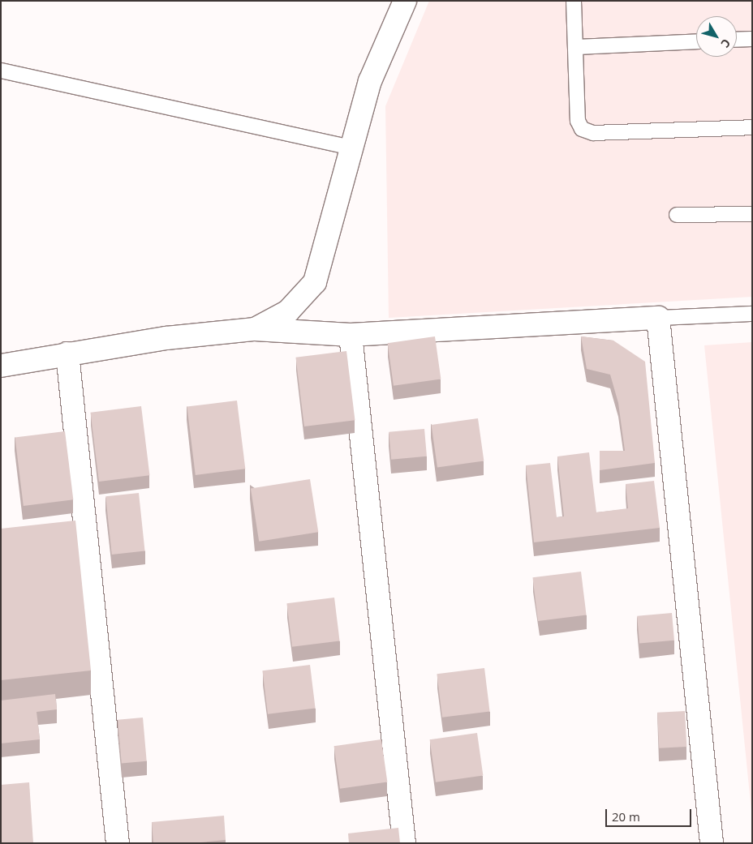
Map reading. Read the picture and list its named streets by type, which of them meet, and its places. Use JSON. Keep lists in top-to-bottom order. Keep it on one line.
{"scale_bar":"20 m","north":"bottom right"}
